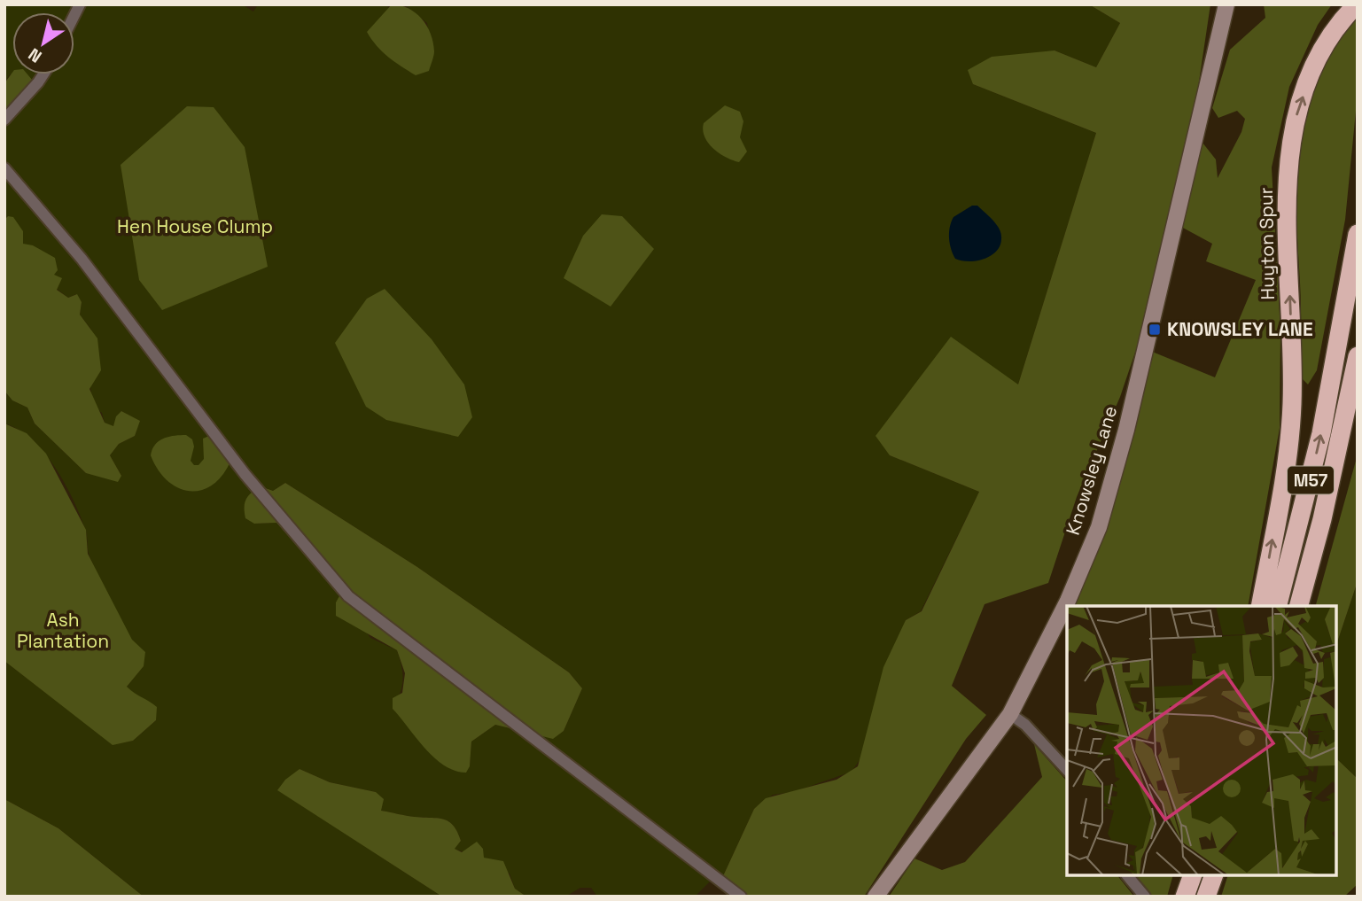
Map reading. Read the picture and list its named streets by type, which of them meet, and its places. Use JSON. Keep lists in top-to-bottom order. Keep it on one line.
{"streets":{"highway":["Huyton Spur","M57"],"main road":["Knowsley Lane"]},"parks":["Hen House Clump","Ash Plantation"],"places":{"transit":["KNOWSLEY LANE"]},"north":"bottom left"}
